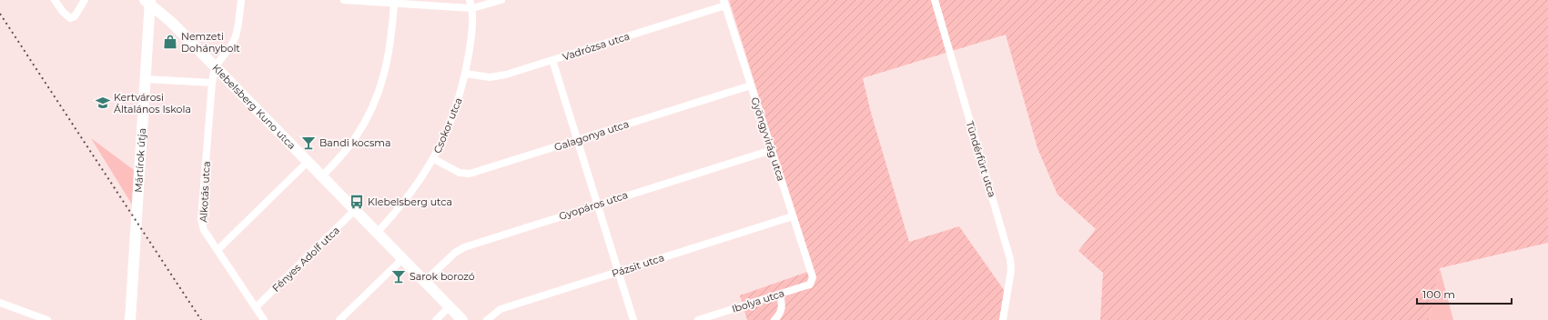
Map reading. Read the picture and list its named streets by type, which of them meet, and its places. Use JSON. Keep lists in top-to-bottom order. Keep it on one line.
{"streets":{"street":["Vadrózsa utca","Klebelsberg Kuno utca","Csokor utca","Galagonya utca","Gyöngyvirág utca","Tündérfürt utca","Mártírok útja","Alkotás utca","Gyopáros utca","Fényes Adolf utca","Pázsit utca","Ibolya utca"]},"crossings":[["Vadrózsa utca","Csokor utca"],["Vadrózsa utca","Gyöngyvirág utca"],["Klebelsberg Kuno utca","Csokor utca"],["Klebelsberg Kuno utca","Mártírok útja"],["Klebelsberg Kuno utca","Alkotás utca"],["Klebelsberg Kuno utca","Gyopáros utca"],["Klebelsberg Kuno utca","Fényes Adolf utca"],["Csokor utca","Galagonya utca"],["Galagonya utca","Gyöngyvirág utca"],["Gyöngyvirág utca","Gyopáros utca"],["Gyöngyvirág utca","Pázsit utca"],["Gyöngyvirág utca","Ibolya utca"],["Alkotás utca","Fényes Adolf utca"]],"places":{"shop":["Nemzeti Dohánybolt"],"school or university":["Kertvárosi Általános Iskola"],"bar":["Bandi kocsma","Sarok borozó"],"bus stop":["Klebelsberg utca"]},"scale_bar":"100 m"}
